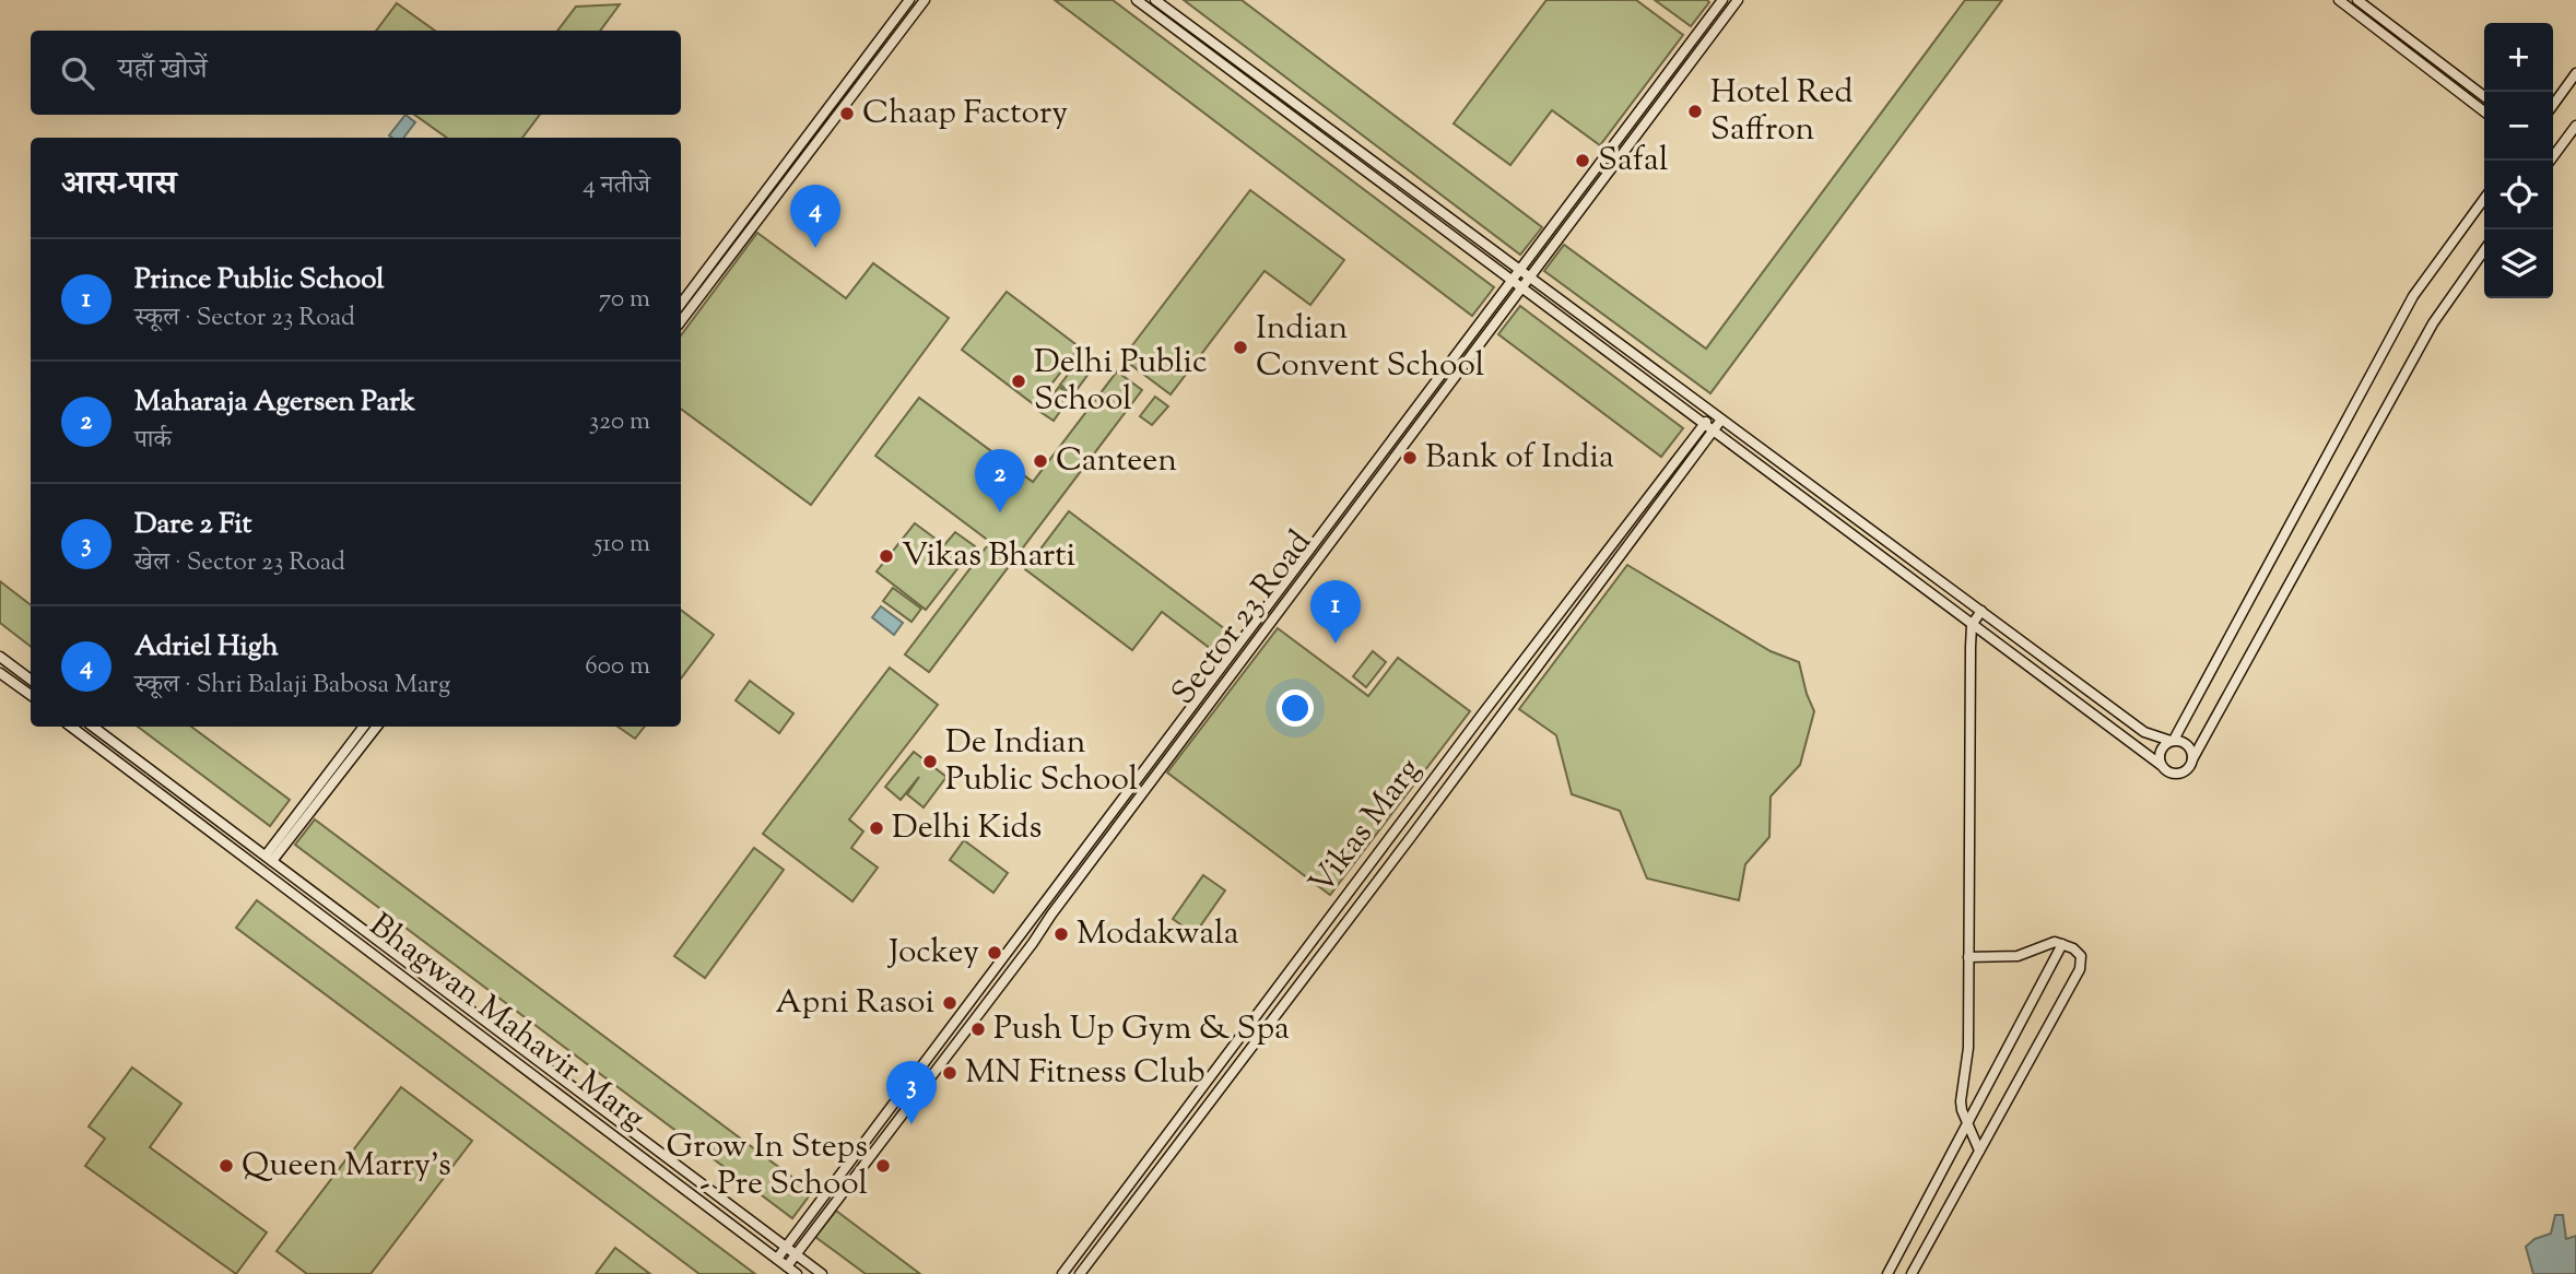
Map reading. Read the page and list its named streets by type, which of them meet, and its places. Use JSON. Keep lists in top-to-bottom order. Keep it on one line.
{"streets":{"street":["Sector 23 Road","Vikas Marg","Bhagwan Mahavir Marg"]},"crossings":[["Sector 23 Road","Bhagwan Mahavir Marg"]],"places":["Hotel Red Saffron","Chaap Factory","Safal","Indian Convent School","Delhi Public School","Bank of India","Canteen","Vikas Bharti","De Indian Public School","Delhi Kids","Modakwala","Jockey","Apni Rasoi","Push Up Gym & Spa","MN Fitness Club","Queen Marry's","Grow In Steps - Pre School"],"page":{"map_buttons":["+","−"],"search":"यहाँ खोजें","heading":["आस-पास","4 नतीजे"],"pins":["4","2","1","3"],"list":[{"mark":"1","name":"Prince Public School","note":"स्कूल · Sector 23 Road","value":"70 m"},{"mark":"2","name":"Maharaja Agersen Park","note":"पार्क","value":"320 m"},{"mark":"3","name":"Dare 2 Fit","note":"खेल · Sector 23 Road","value":"510 m"},{"mark":"4","name":"Adriel High","note":"स्कूल · Shri Balaji Babosa Marg","value":"600 m"}]}}
